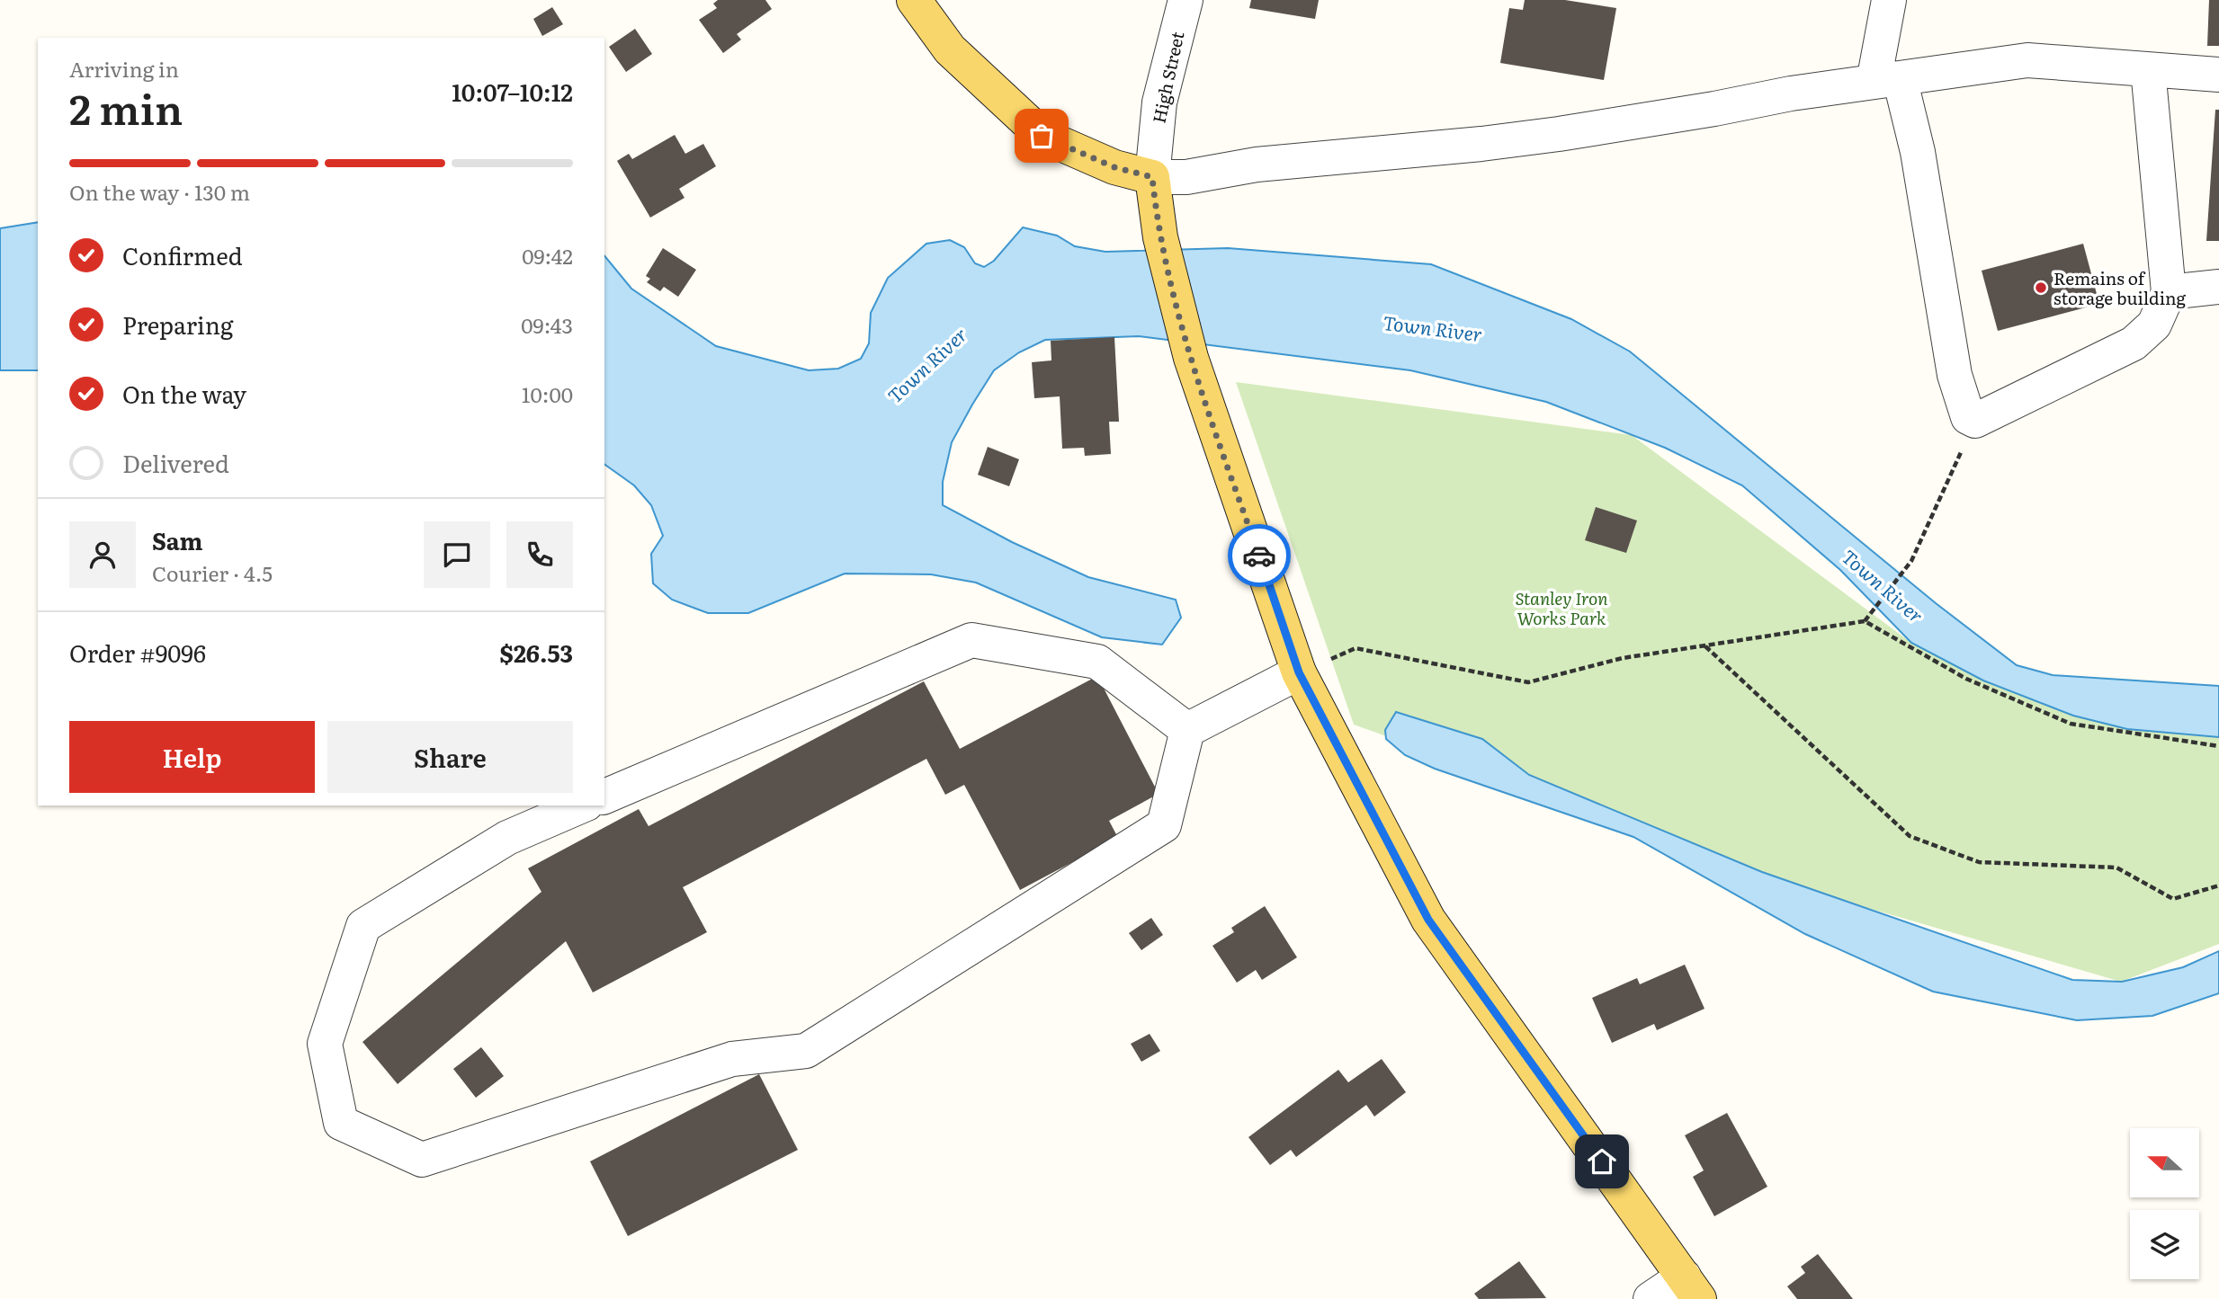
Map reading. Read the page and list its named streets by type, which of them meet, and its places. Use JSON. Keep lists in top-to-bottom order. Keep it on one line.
{"streets":{"main road":["High Street"]},"water":["Town River"],"parks":["Stanley Iron Works Park"],"places":["Remains of storage building"],"north":"left","page":{"heading":["2 min","Arriving in","10:07–10:12"],"panel":["Sam","Courier · 4.5","Order #9096","$26.53"],"bar":"On the way · 130 m","list":[["Confirmed","09:42"],["Preparing","09:43"],["On the way","10:00"],"Delivered"],"buttons":["Help","Share"]}}
